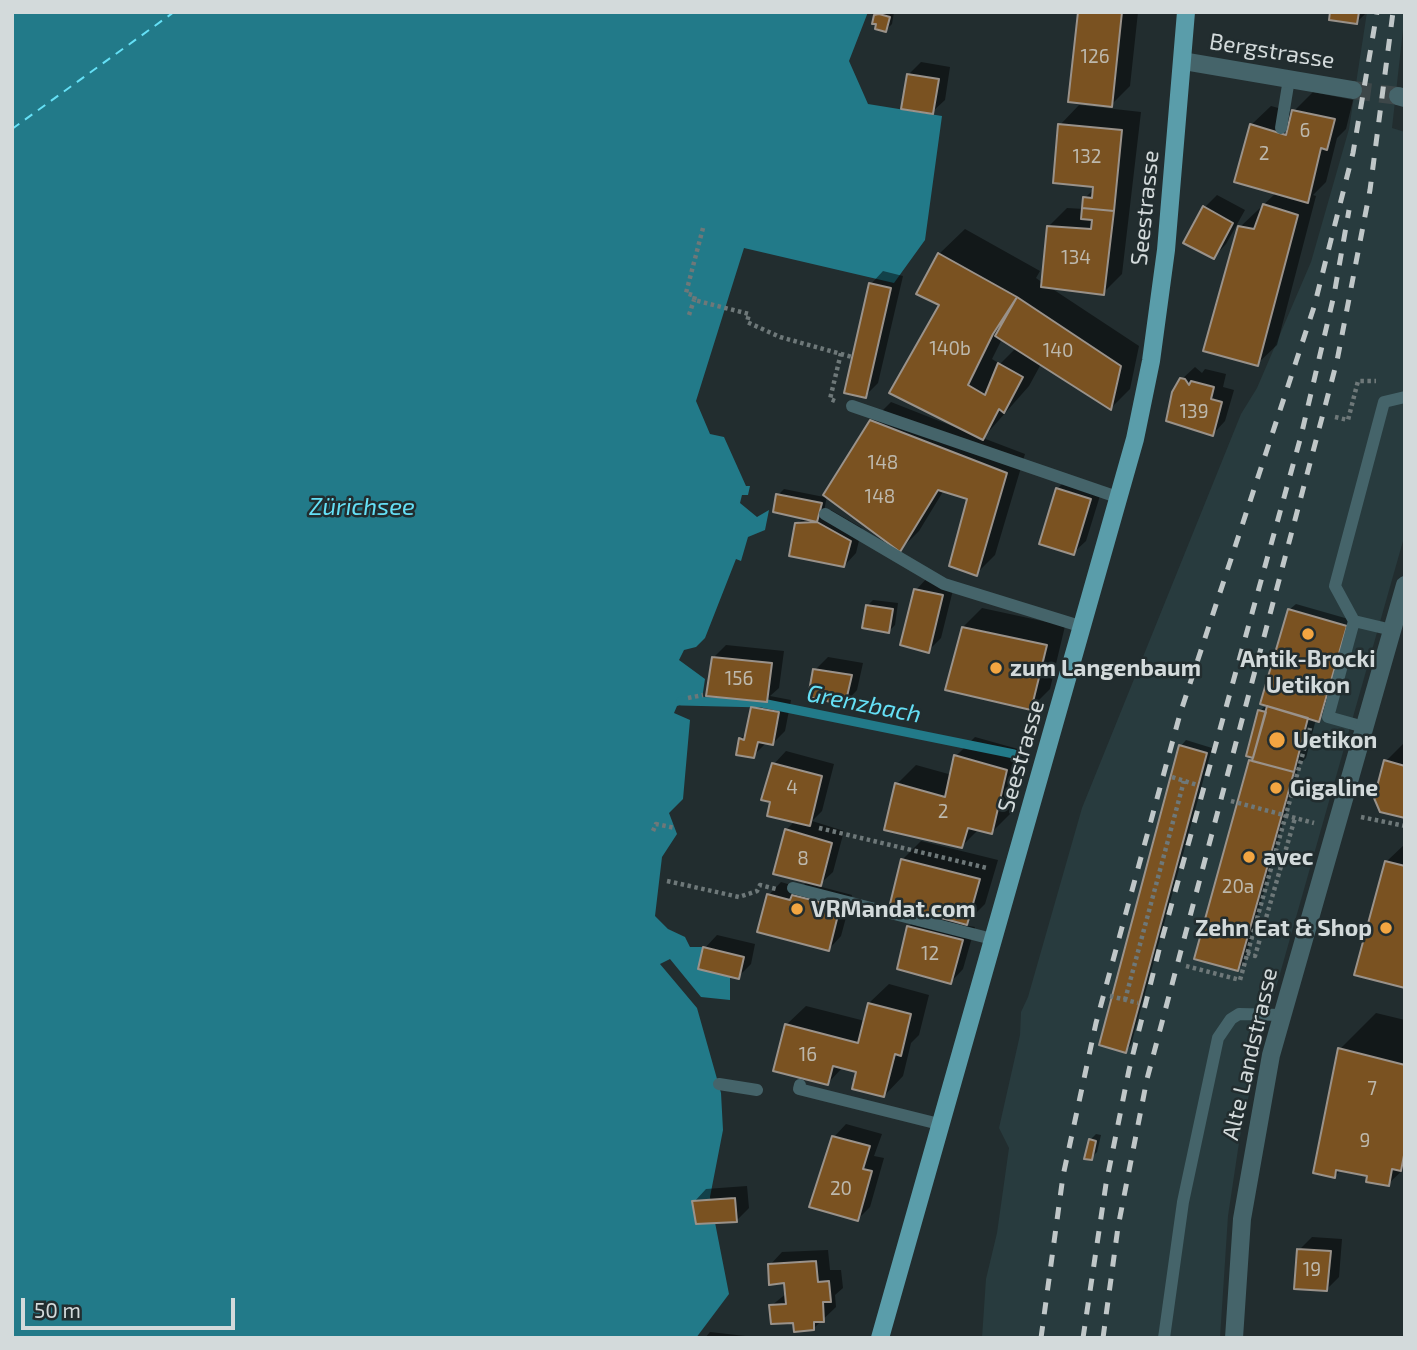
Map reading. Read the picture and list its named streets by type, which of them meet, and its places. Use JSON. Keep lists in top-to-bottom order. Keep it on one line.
{"streets":{"main road":["Seestrasse"],"street":["Bergstrasse","Alte Landstrasse"]},"crossings":[["Bergstrasse","Seestrasse"]],"water":["Zürichsee","Grenzbach"],"places":["Antik-Brocki Uetikon","zum Langenbaum","Uetikon","Gigaline","avec","VRMandat.com","Zehn Eat & Shop"],"house_numbers":["126","6","2","132","134","140b","140","139","148","148","156","4","2","8","20a","12","16","7","9","20","19"],"scale_bar":"50 m"}
